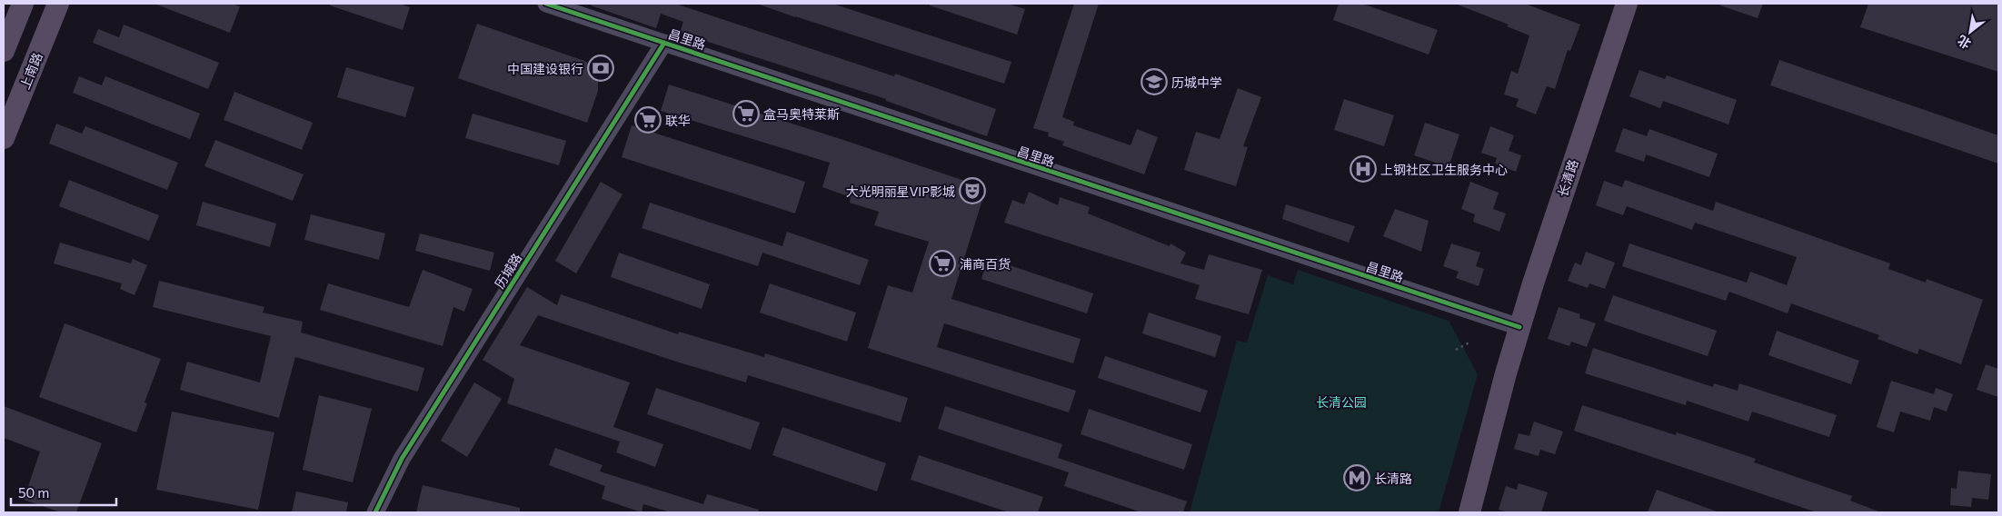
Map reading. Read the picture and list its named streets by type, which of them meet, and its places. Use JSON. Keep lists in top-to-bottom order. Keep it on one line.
{"streets":{"main road":["上南路","长清路"],"street":["昌里路","历城路"]},"crossings":[["昌里路","长清路"],["昌里路","历城路"]],"parks":["长清公园"],"places":{"bank":["中国建设银行"],"school or university":["历城中学"],"supermarket":["盒马奥特莱斯","联华","浦商百货"],"hospital":["上钢社区卫生服务中心"],"theatre":["大光明丽星VIP影城"],"metro station":["长清路"]},"scale_bar":"50 m","north":"bottom left"}
